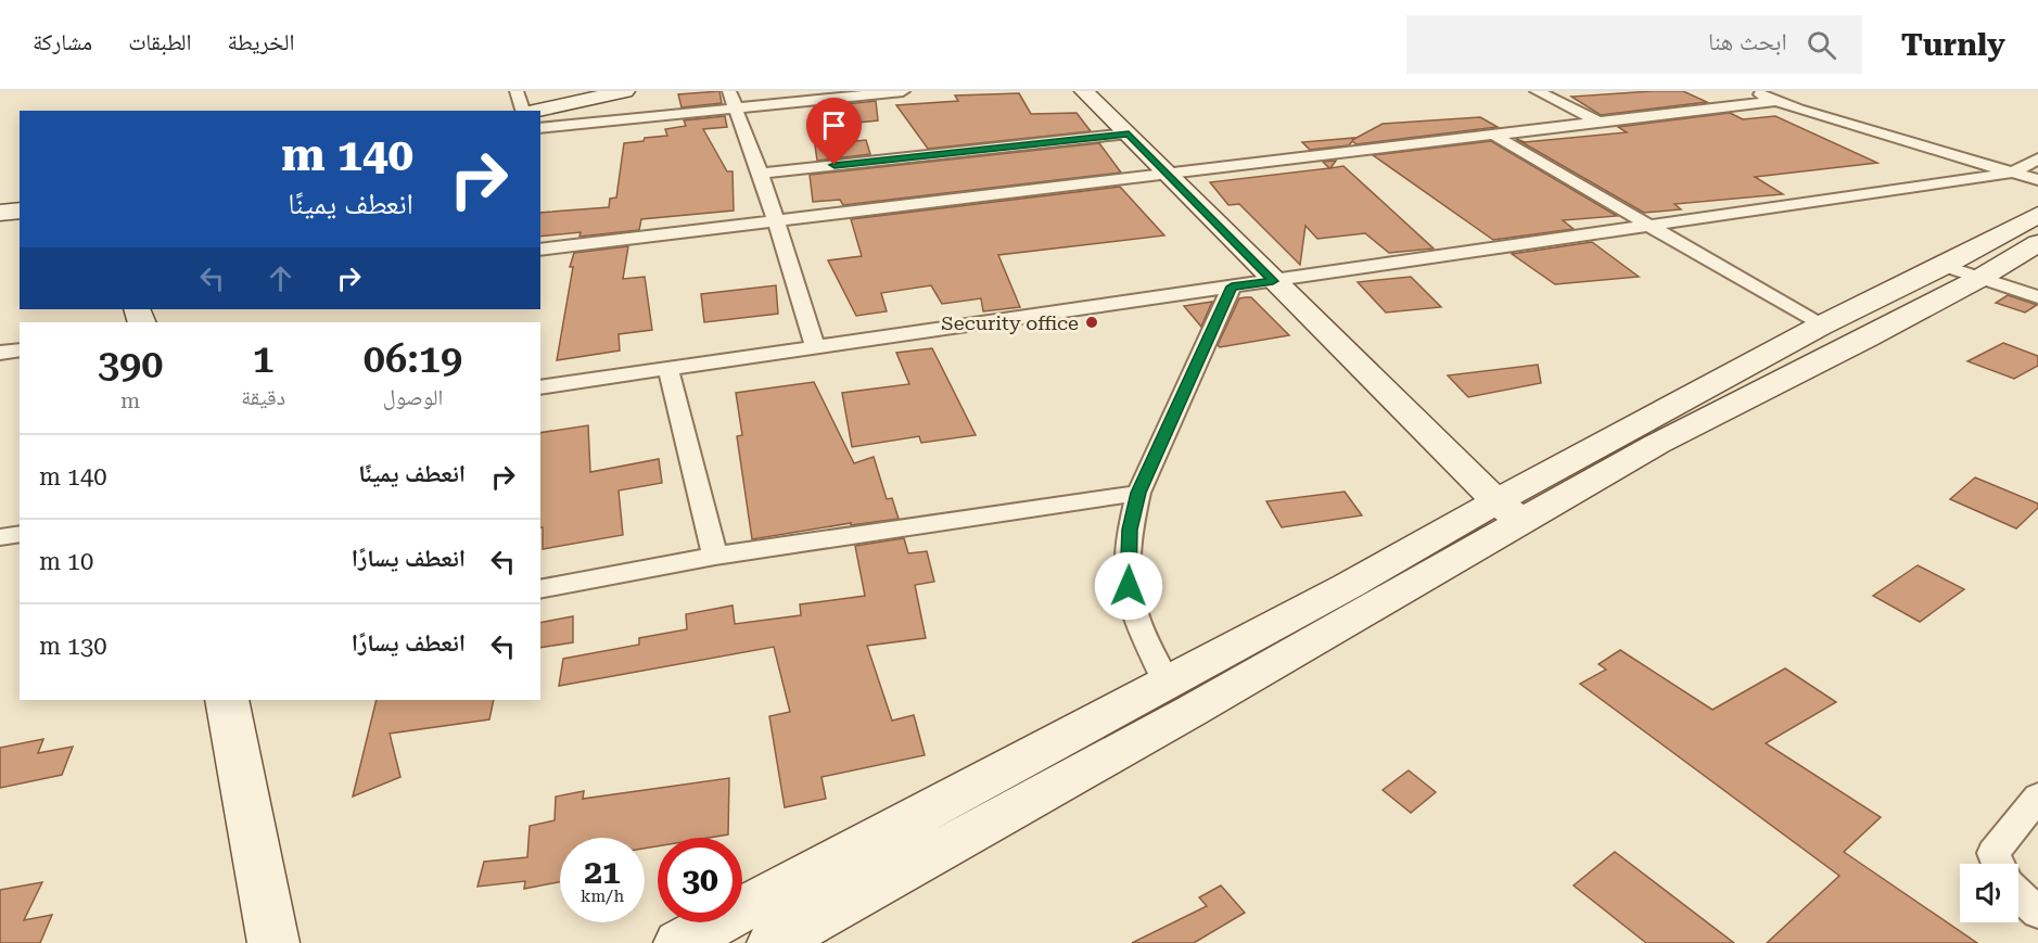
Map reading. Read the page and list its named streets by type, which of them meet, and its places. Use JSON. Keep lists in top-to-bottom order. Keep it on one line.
{"places":["Security office"],"page":{"header":"Turnly","search":"ابحث هنا","nav":["الخريطة","الطبقات","مشاركة"],"turn":["140 m","انعطف يمينًا"],"eta":["06:19","الوصول","1","دقيقة","390","m"],"list":[{"name":"انعطف يمينًا","value":"140 m"},{"name":"انعطف يسارًا","value":"10 m"},{"name":"انعطف يسارًا","value":"130 m"}],"speed":"21 km/h","limit":"30"}}
